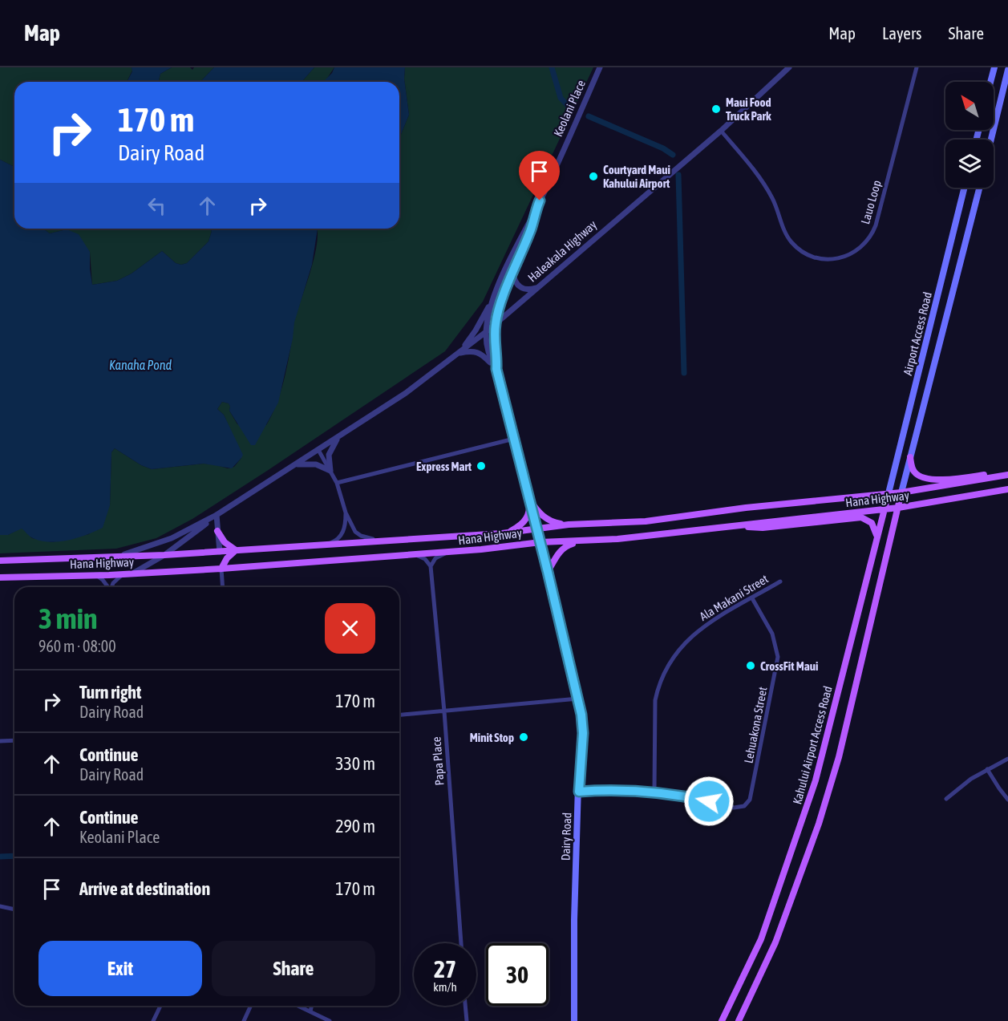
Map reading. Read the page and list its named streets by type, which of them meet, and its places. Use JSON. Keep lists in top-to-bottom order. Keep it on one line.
{"streets":{"main road":["Airport Access Road","Hana Highway","Kahului Airport Access Road","Dairy Road"],"street":["Keolani Place","Lauo Loop","Haleakala Highway","Ala Makani Street","Lehuakona Street","Papa Place"]},"crossings":[["Keolani Place","Haleakala Highway"],["Lauo Loop","Haleakala Highway"],["Haleakala Highway","Hana Highway"],["Airport Access Road","Hana Highway"],["Airport Access Road","Kahului Airport Access Road"],["Hana Highway","Kahului Airport Access Road"],["Hana Highway","Dairy Road"],["Ala Makani Street","Lehuakona Street"]],"water":["Kanaha Pond"],"places":["Maui Food Truck Park","Courtyard Maui Kahului Airport","Express Mart","CrossFit Maui","Minit Stop"],"north":"top left","page":{"header":"Map","nav":["Map","Layers","Share"],"turn":["170 m","Dairy Road"],"heading":["3 min","960 m · 08:00"],"list":[{"name":"Turn right","note":"Dairy Road","value":"170 m"},{"name":"Continue","note":"Dairy Road","value":"330 m"},{"name":"Continue","note":"Keolani Place","value":"290 m"},{"name":"Arrive at destination","value":"170 m"}],"buttons":["Exit","Share"],"speed":"27 km/h","limit":"30"}}
